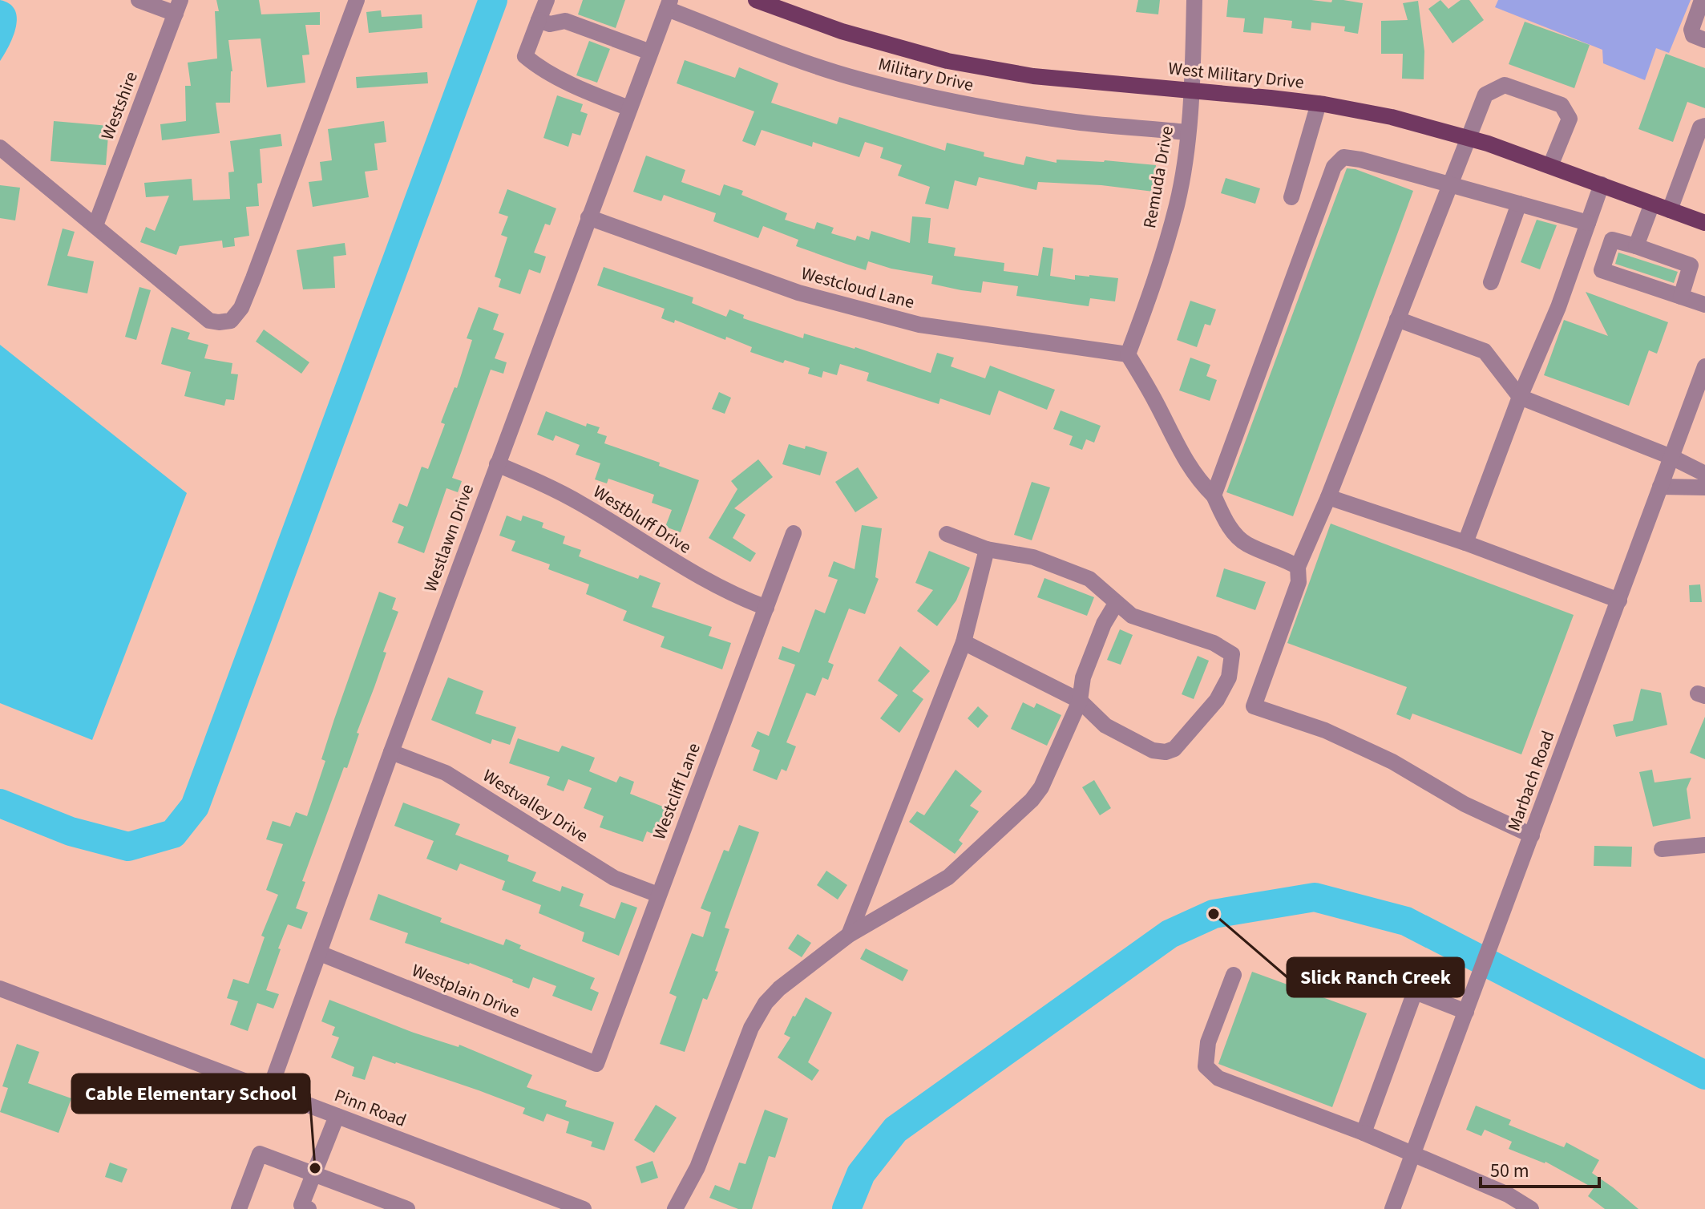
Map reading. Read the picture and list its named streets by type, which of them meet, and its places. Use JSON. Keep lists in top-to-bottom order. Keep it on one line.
{"streets":{"main road":["West Military Drive"],"street":["Military Drive","Westshire","Remuda Drive","Westcloud Lane","Westbluff Drive","Westlawn Drive","Marbach Road","Westcliff Lane","Westvalley Drive","Westplain Drive","Pinn Road"]},"crossings":[["Military Drive","Remuda Drive"],["Military Drive","Westlawn Drive"],["West Military Drive","Remuda Drive"],["Remuda Drive","Westcloud Lane"],["Westcloud Lane","Westlawn Drive"],["Westbluff Drive","Westlawn Drive"],["Westbluff Drive","Westcliff Lane"],["Westlawn Drive","Westvalley Drive"],["Westlawn Drive","Westplain Drive"],["Westlawn Drive","Pinn Road"],["Westcliff Lane","Westvalley Drive"],["Westcliff Lane","Westplain Drive"]],"places":["Slick Ranch Creek","Cable Elementary School"],"scale_bar":"50 m"}
